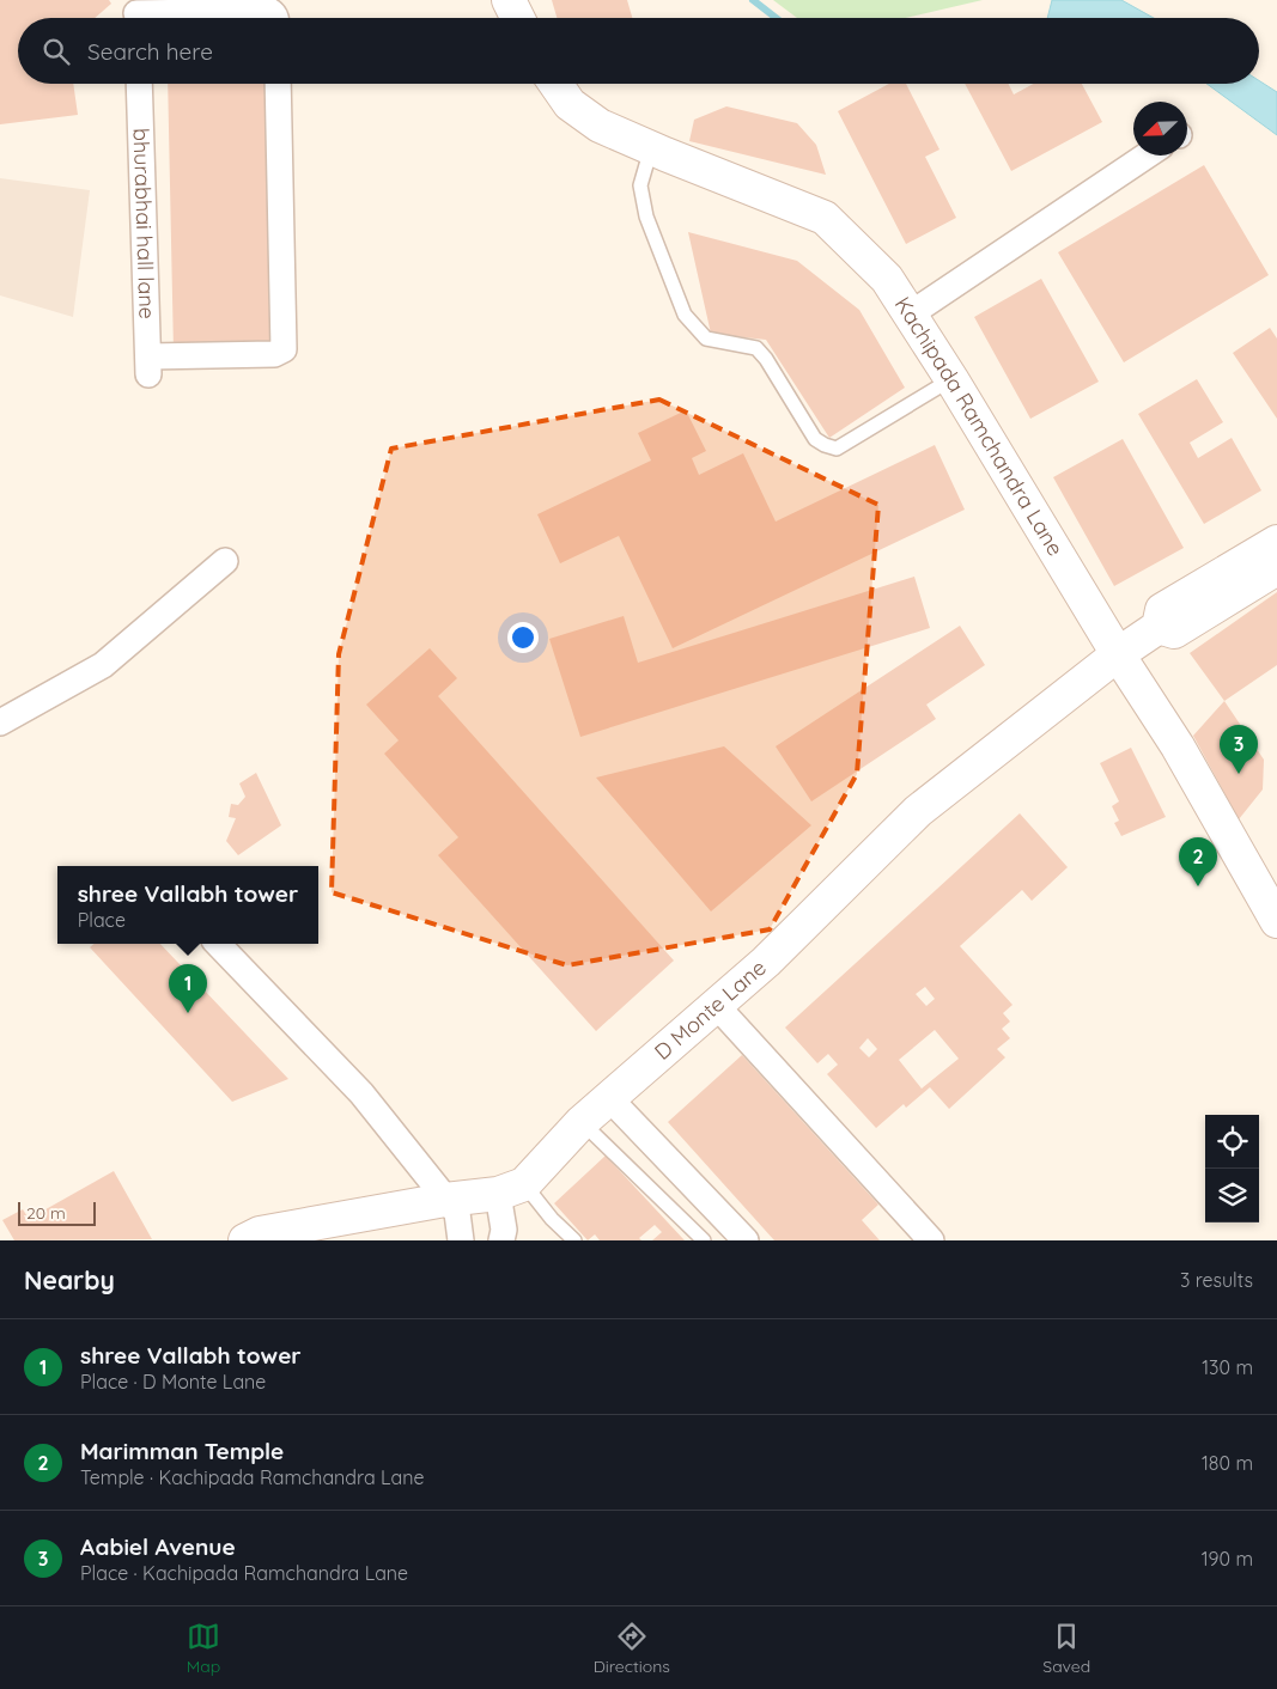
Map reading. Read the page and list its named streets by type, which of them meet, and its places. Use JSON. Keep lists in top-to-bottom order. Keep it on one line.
{"streets":{"street":["bhurabhai hall lane","Kachipada Ramchandra Lane","D Monte Lane"]},"crossings":[["Kachipada Ramchandra Lane","D Monte Lane"]],"scale_bar":"20 m","north":"bottom left","page":{"search":"Search here","pins":["3","2","1"],"popup":["shree Vallabh tower","Place"],"scale":"20 m","heading":["Nearby","3 results"],"list":[{"mark":"1","name":"shree Vallabh tower","note":"Place · D Monte Lane","value":"130 m"},{"mark":"2","name":"Marimman Temple","note":"Temple · Kachipada Ramchandra Lane","value":"180 m"},{"mark":"3","name":"Aabiel Avenue","note":"Place · Kachipada Ramchandra Lane","value":"190 m"}],"nav":["Map","Directions","Saved"]}}
